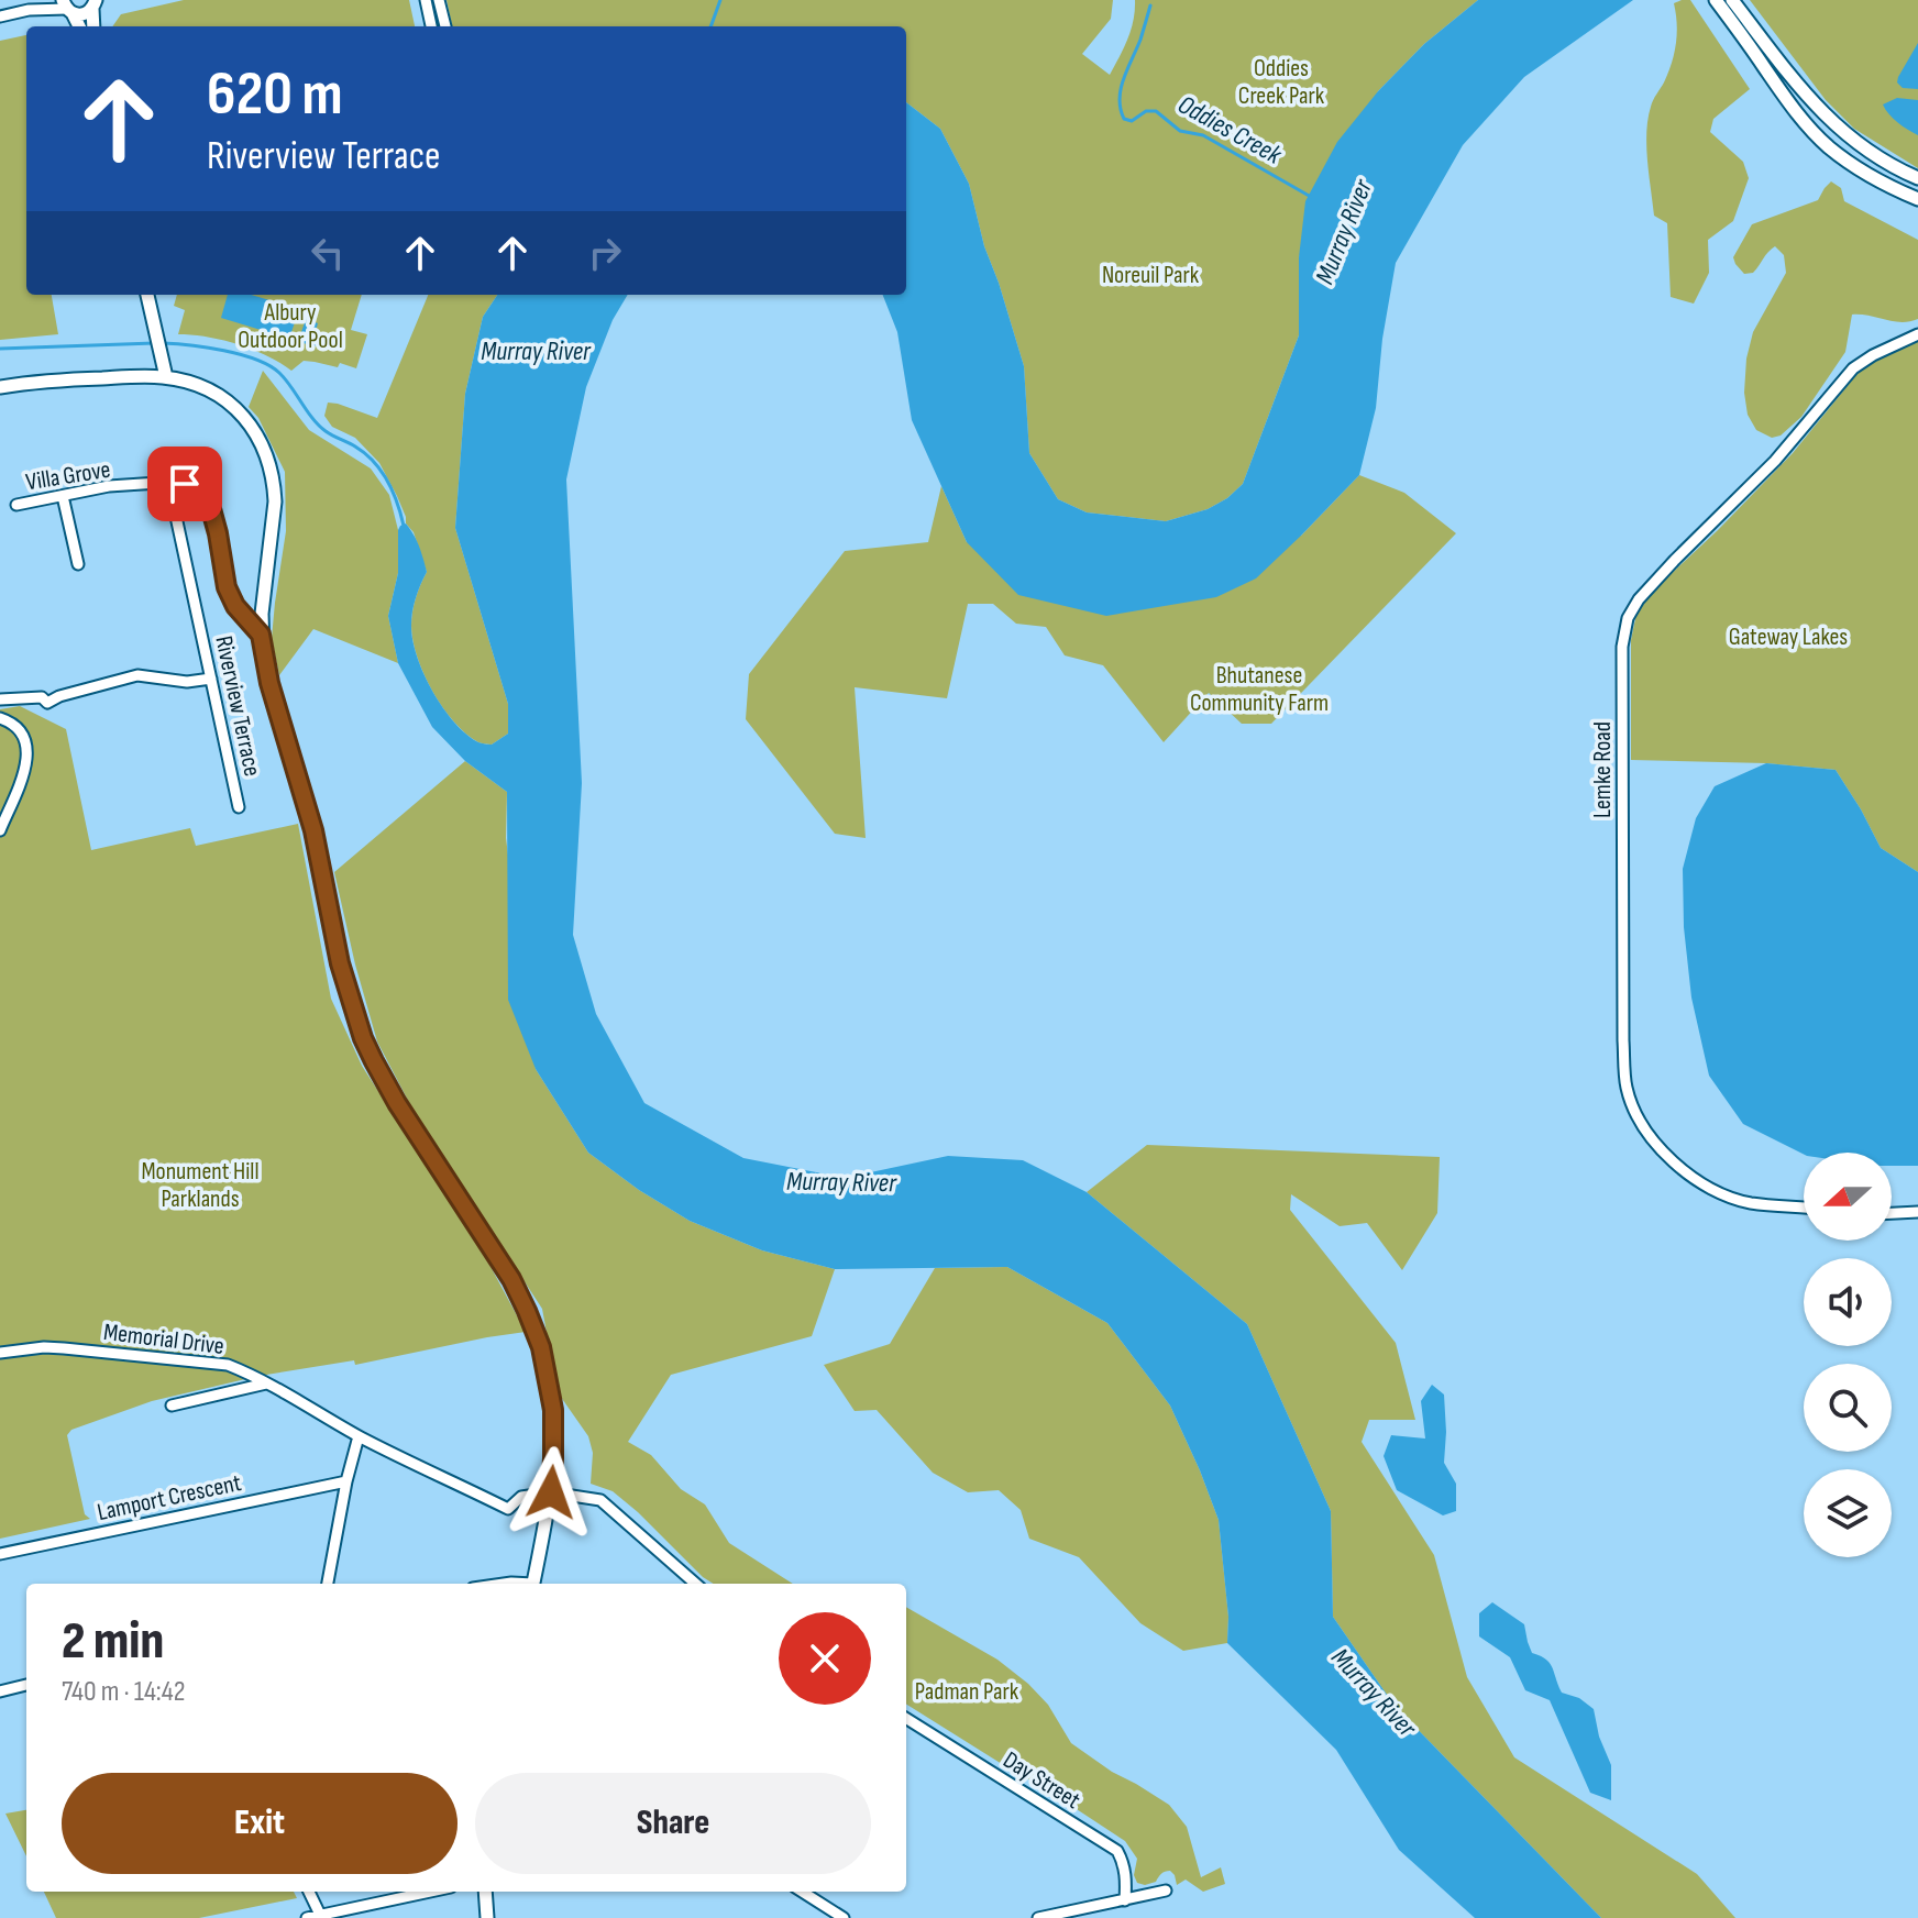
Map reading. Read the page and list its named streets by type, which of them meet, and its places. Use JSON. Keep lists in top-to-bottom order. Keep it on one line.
{"streets":{"street":["Villa Grove","Riverview Terrace","Lemke Road","Memorial Drive","Lamport Crescent","Day Street"]},"crossings":[["Villa Grove","Riverview Terrace"]],"water":["Oddies Creek","Murray River"],"parks":["Oddies Creek Park","Noreuil Park","Albury Outdoor Pool","Gateway Lakes","Bhutanese Community Farm","Monument Hill Parklands","Padman Park"],"north":"left","page":{"turn":["620 m","Riverview Terrace"],"heading":["2 min","740 m · 14:42"],"buttons":["Exit","Share"]}}
